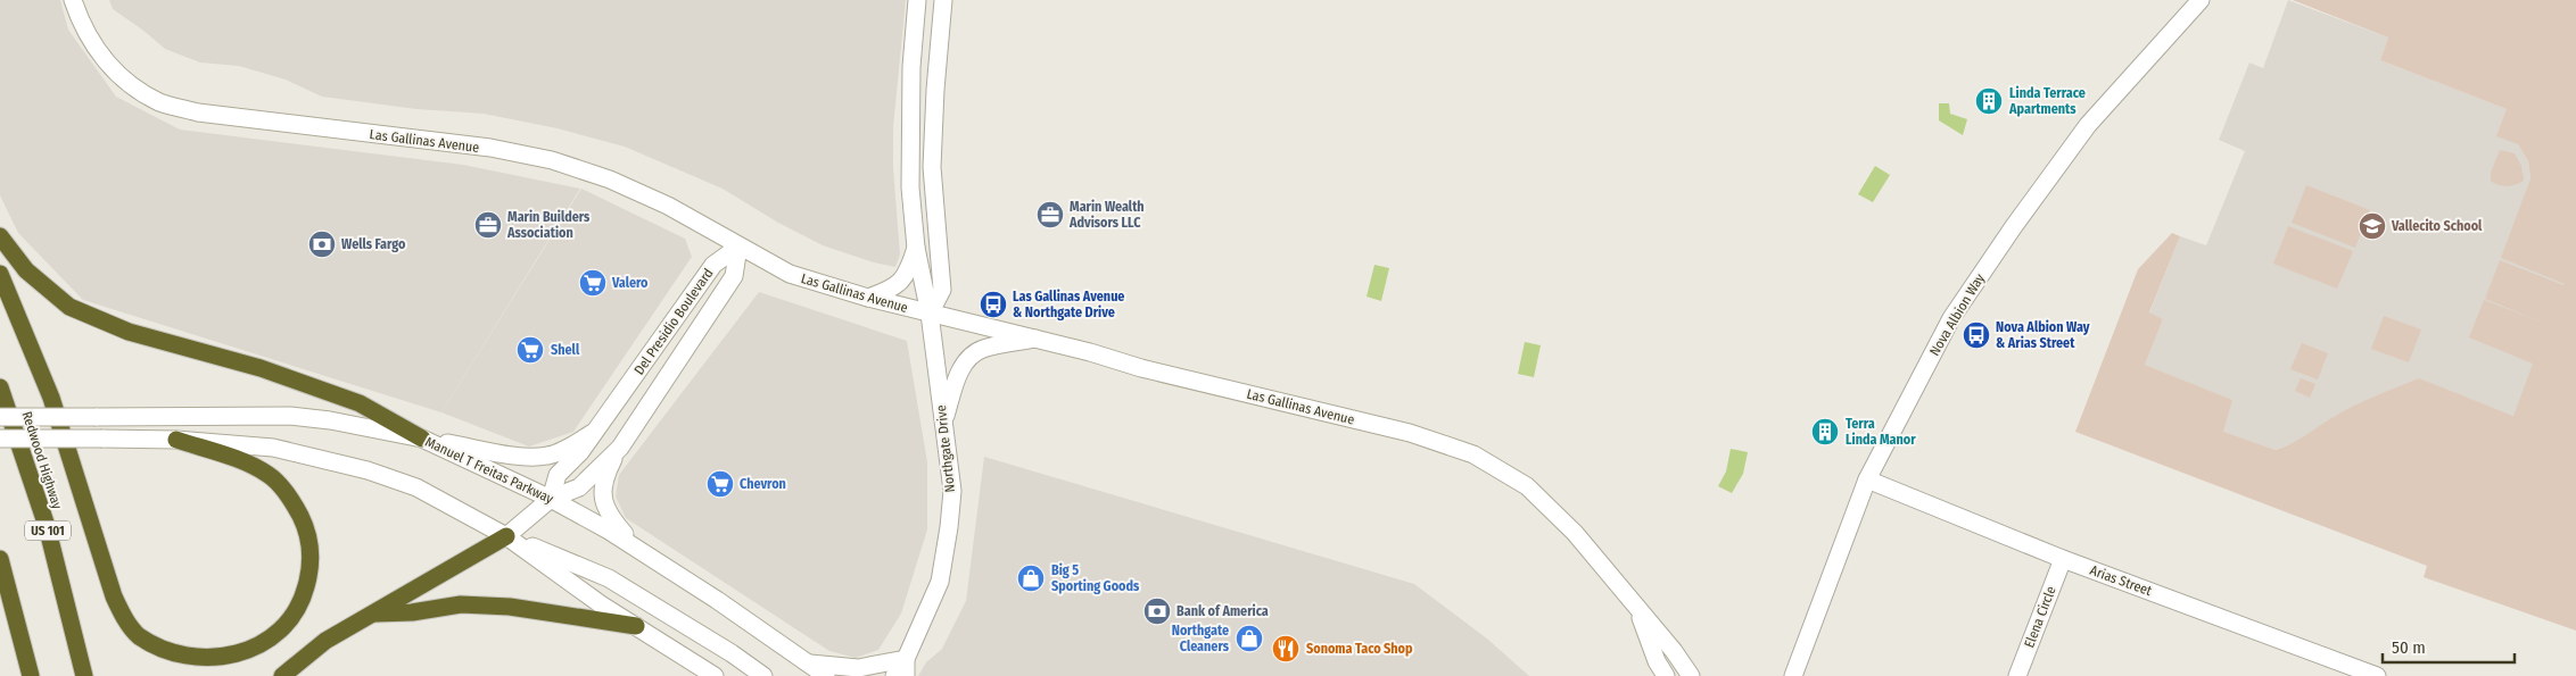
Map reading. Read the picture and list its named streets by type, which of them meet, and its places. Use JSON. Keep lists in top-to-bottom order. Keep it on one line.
{"streets":{"highway":["Redwood Highway","US 101"],"main road":["Las Gallinas Avenue","Nova Albion Way","Del Presidio Boulevard","Northgate Drive","Manuel T Freitas Parkway","Arias Street","Elena Circle"]},"crossings":[["Las Gallinas Avenue","Del Presidio Boulevard"],["Las Gallinas Avenue","Northgate Drive"],["Nova Albion Way","Arias Street"],["Del Presidio Boulevard","Manuel T Freitas Parkway"],["Arias Street","Elena Circle"]],"places":{"building":["Linda Terrace Apartments","Terra Linda Manor"],"office":["Marin Wealth Advisors LLC","Marin Builders Association"],"school or university":["Vallecito School"],"bank":["Wells Fargo","Bank of America"],"supermarket":["Valero","Shell","Chevron"],"bus stop":["Las Gallinas Avenue & Northgate Drive","Nova Albion Way & Arias Street"],"shop":["Big 5 Sporting Goods","Northgate Cleaners"],"restaurant":["Sonoma Taco Shop"]},"scale_bar":"50 m"}
